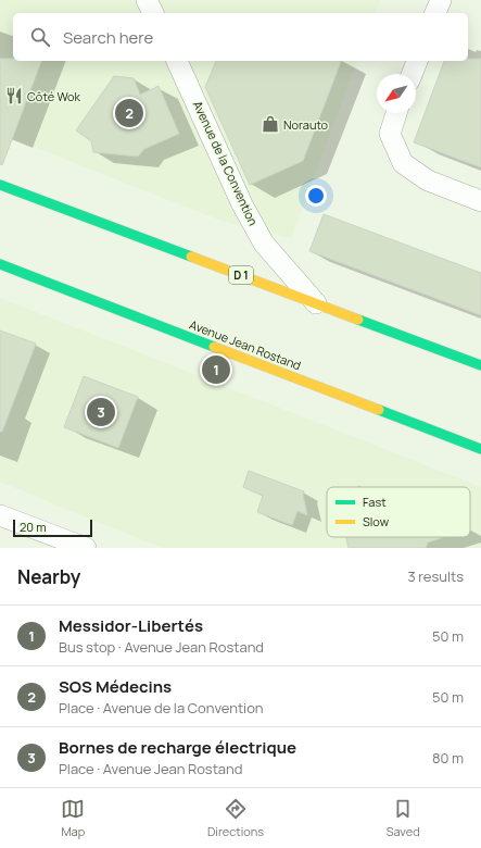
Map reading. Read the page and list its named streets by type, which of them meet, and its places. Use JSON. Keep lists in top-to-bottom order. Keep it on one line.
{"streets":{"main road":["D 1","Avenue Jean Rostand"],"street":["Avenue de la Convention"]},"crossings":[["Avenue de la Convention","D 1"]],"places":{"restaurant":["Côté Wok"],"shop":["Norauto"]},"legend":["Fast","Slow"],"scale_bar":"20 m","north":"bottom left","page":{"search":"Search here","pins":["2","1","3"],"scale":"20 m","heading":["Nearby","3 results"],"list":[{"mark":"1","name":"Messidor-Libertés","note":"Bus stop · Avenue Jean Rostand","value":"50 m"},{"mark":"2","name":"SOS Médecins","note":"Place · Avenue de la Convention","value":"50 m"},{"mark":"3","name":"Bornes de recharge électrique","note":"Place · Avenue Jean Rostand","value":"80 m"}],"nav":["Map","Directions","Saved"]}}
